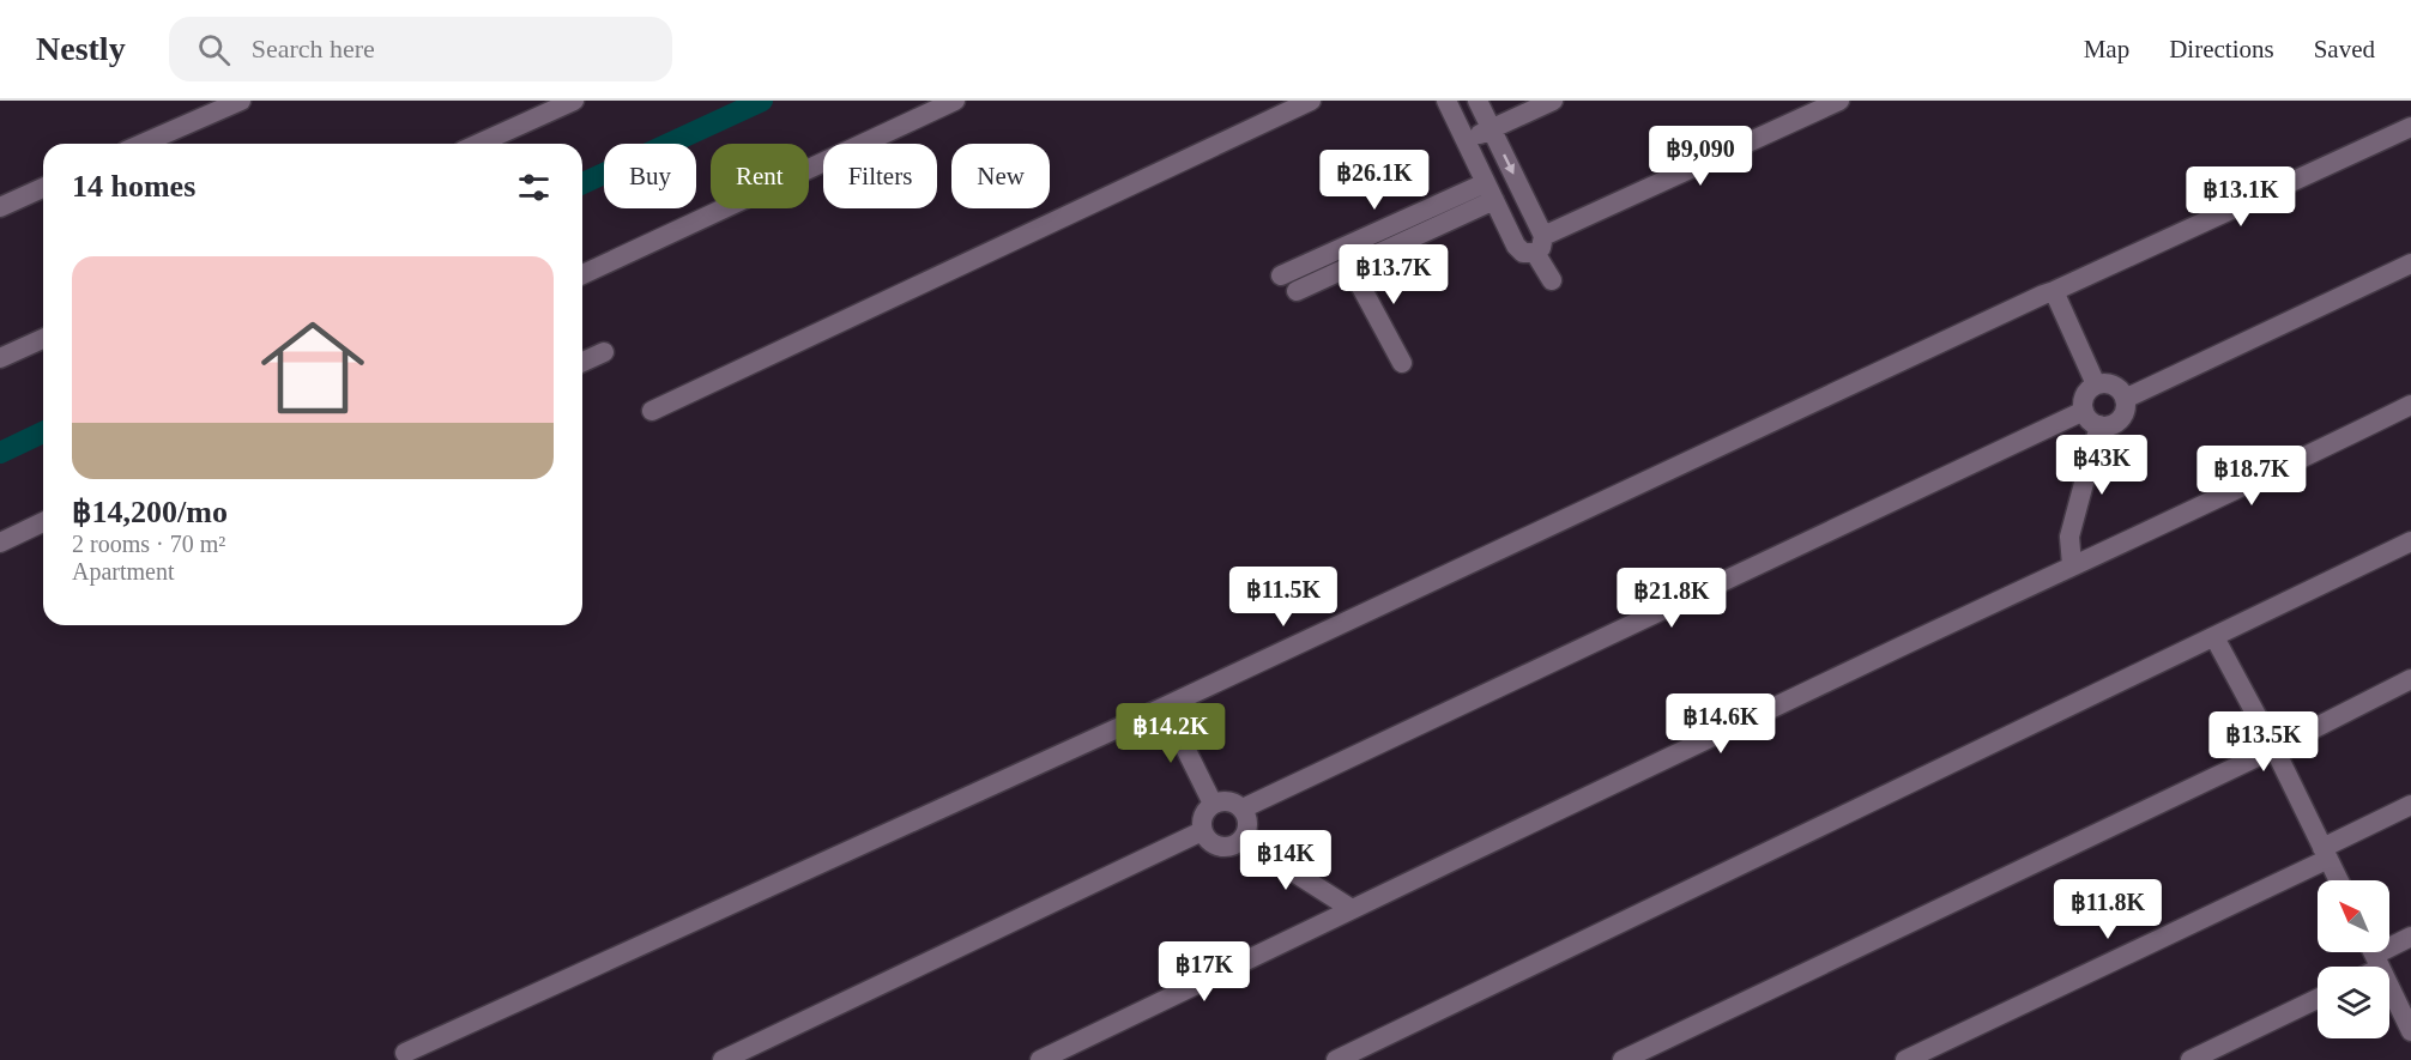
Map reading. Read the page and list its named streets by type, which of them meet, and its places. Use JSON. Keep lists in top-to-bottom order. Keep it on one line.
{"north":"top left","page":{"header":"Nestly","search":"Search here","nav":["Map","Directions","Saved"],"price":["฿9,090","฿26.1K","฿13.1K","฿13.7K","฿43K","฿18.7K","฿11.5K","฿21.8K","฿14.6K","฿14.2K","฿13.5K","฿14K","฿11.8K","฿17K"],"chip":["Buy","Rent","Filters","New"],"heading":"14 homes","list":[{"name":"฿14,200/mo","note":"2 rooms · 70 m² · Apartment"}]}}
